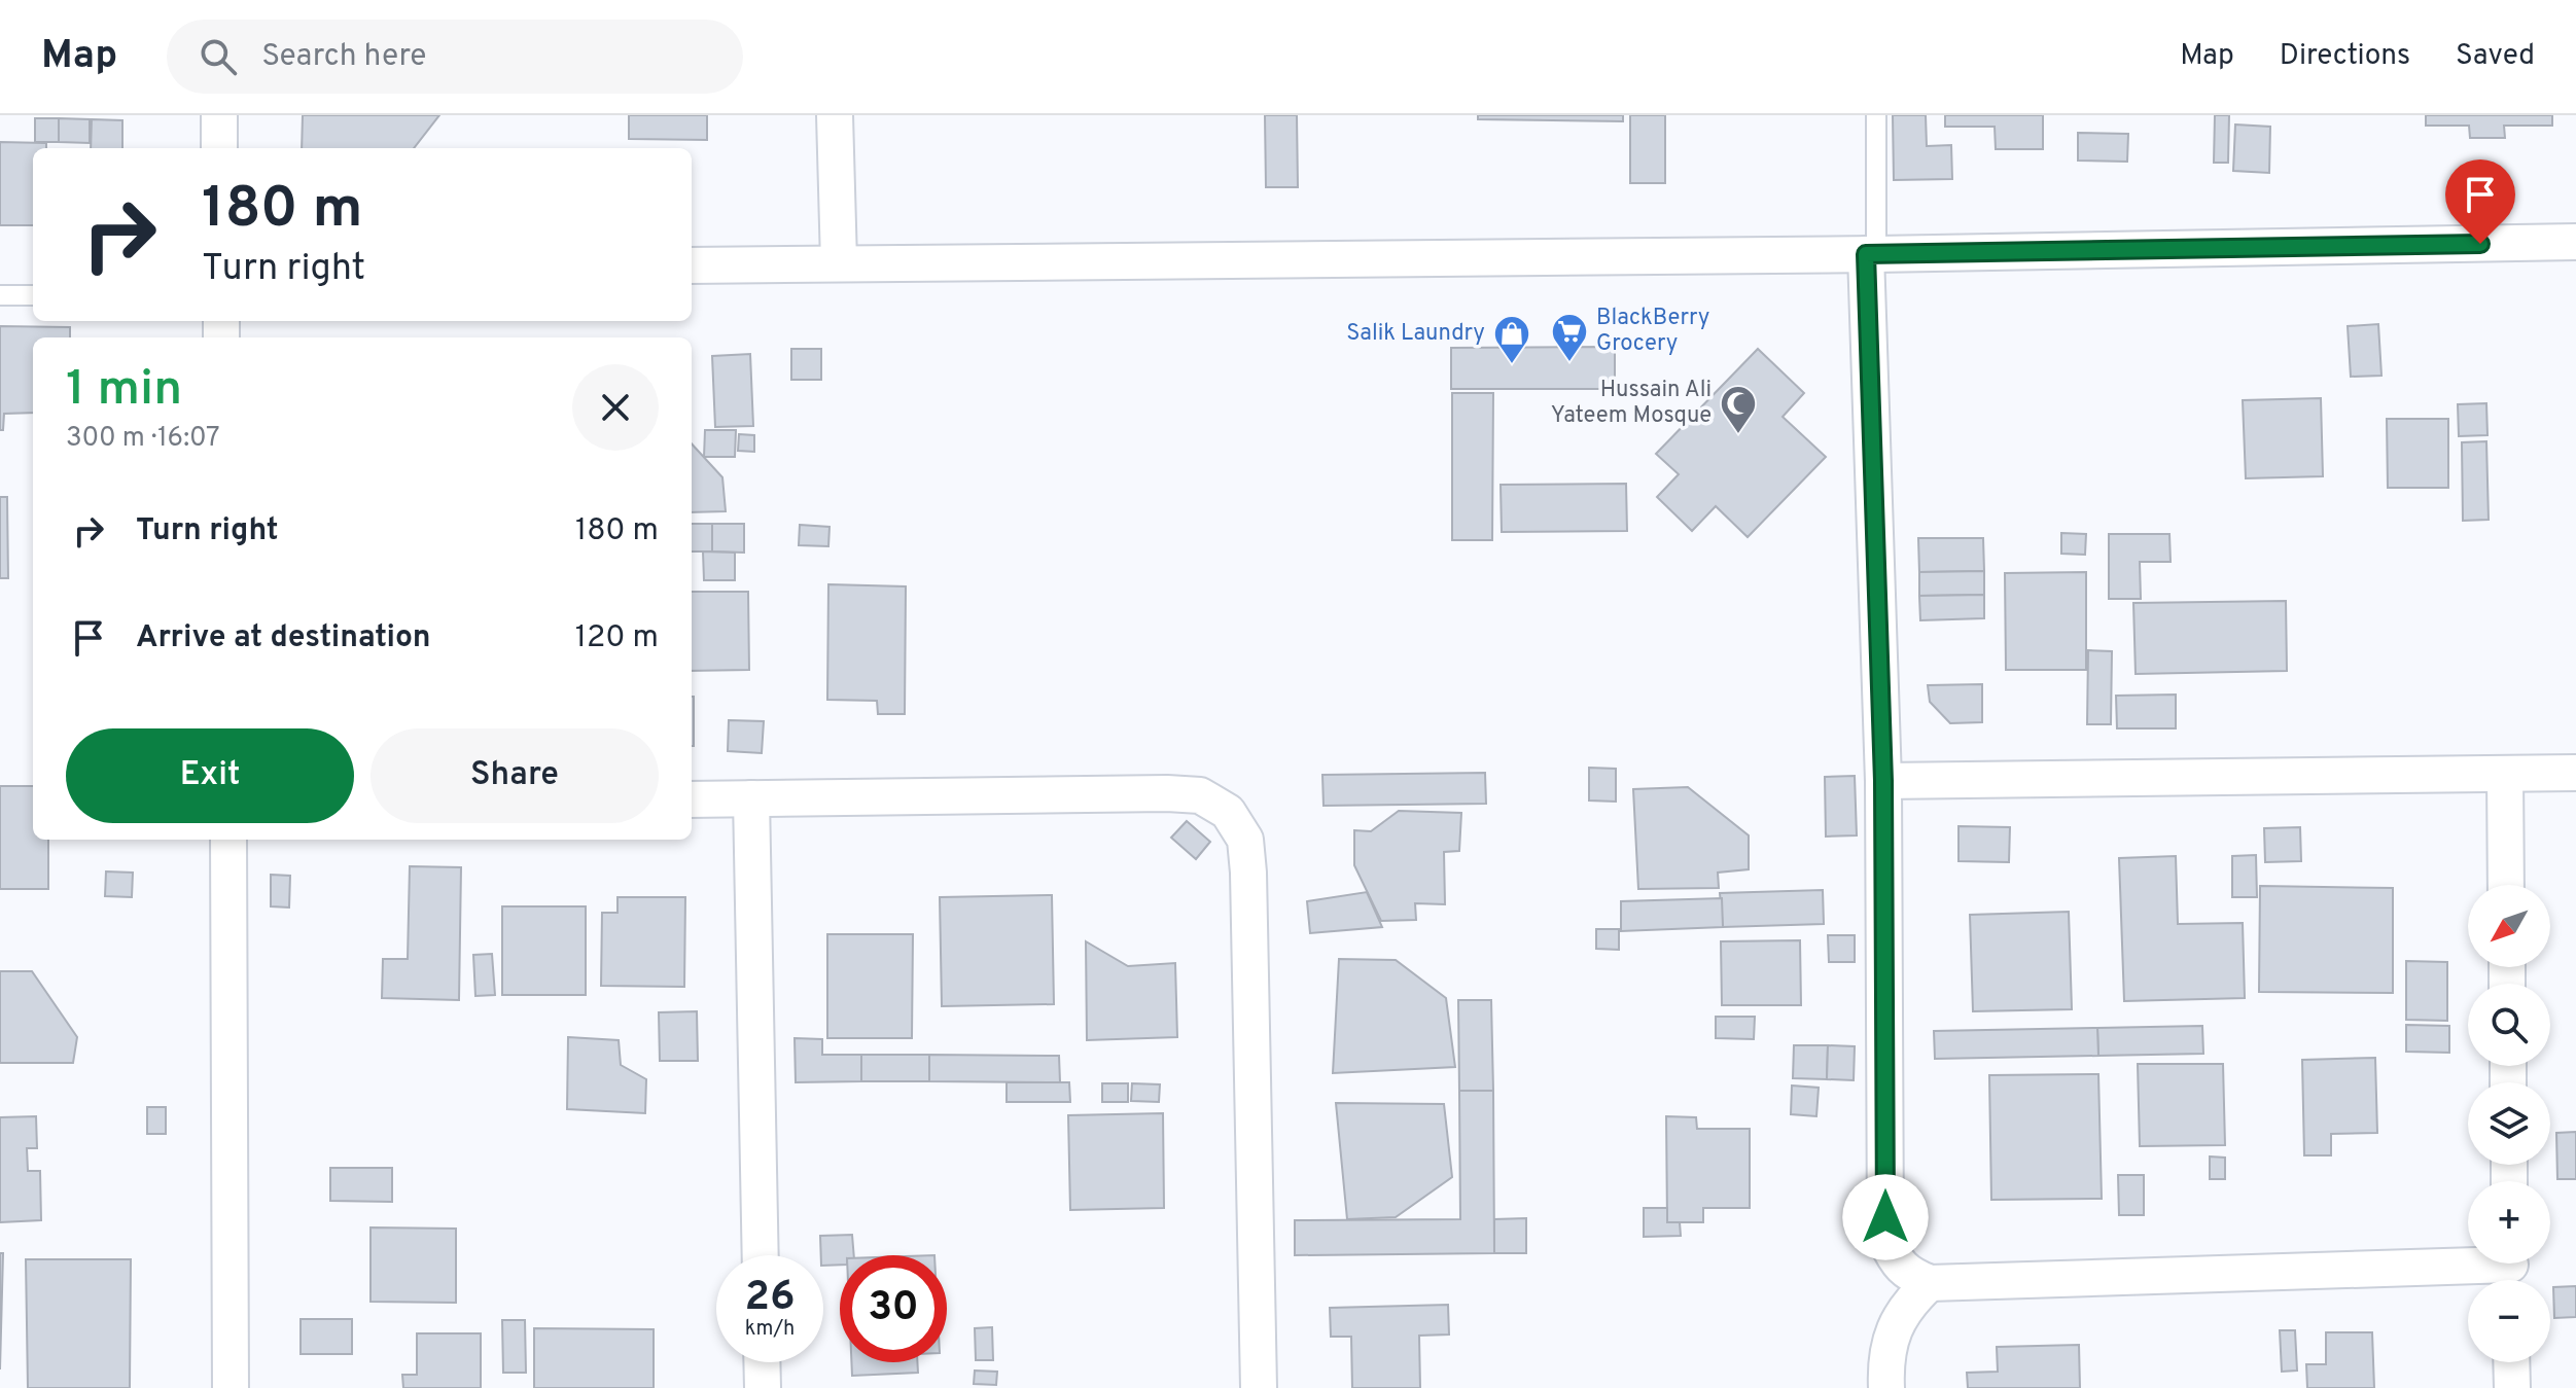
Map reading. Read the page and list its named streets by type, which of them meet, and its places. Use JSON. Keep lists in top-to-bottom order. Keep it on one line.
{"places":{"supermarket":["BlackBerry Grocery"],"shop":["Salik Laundry"],"mosque":["Hussain Ali Yateem Mosque"]},"north":"bottom left","page":{"header":"Map","search":"Search here","nav":["Map","Directions","Saved"],"turn":["180 m","Turn right"],"heading":["1 min","300 m · 16:07"],"list":[{"name":"Turn right","value":"180 m"},{"name":"Arrive at destination","value":"120 m"}],"buttons":["Exit","Share"],"map_buttons":["+","−"],"speed":"26 km/h","limit":"30"}}
